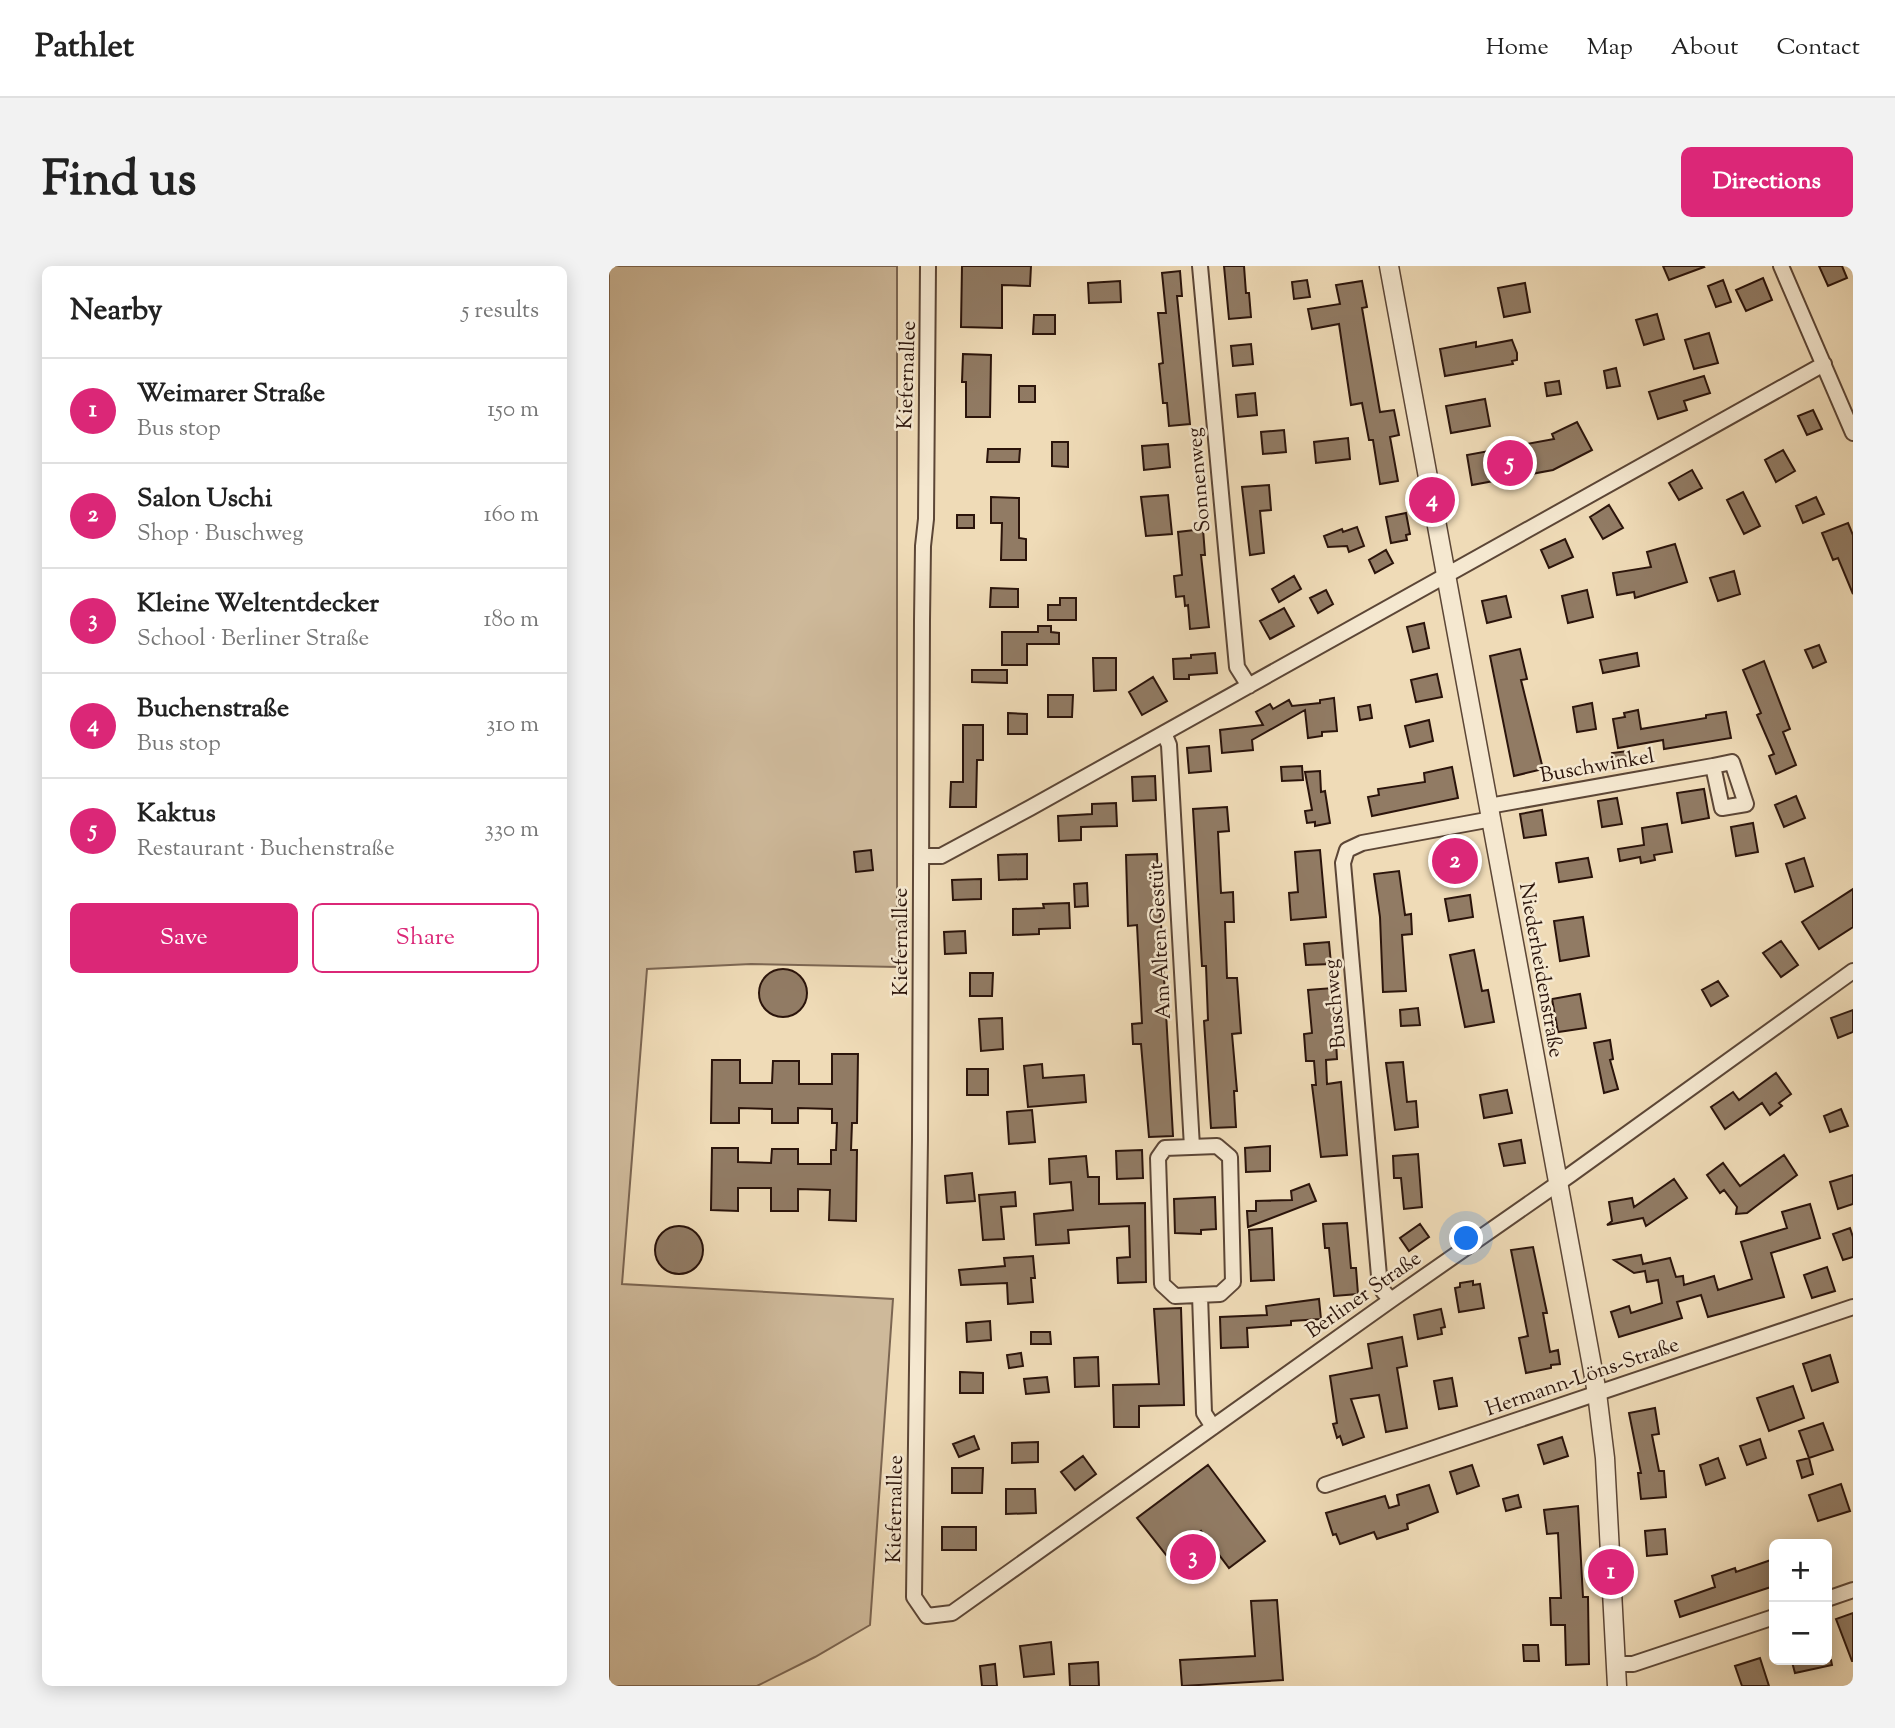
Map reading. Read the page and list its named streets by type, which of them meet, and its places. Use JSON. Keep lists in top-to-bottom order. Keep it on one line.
{"streets":{"street":["Kiefernallee","Sonnenweg","Buschwinkel","Am Alten Gestüt","Niederheidenstraße","Buschweg","Berliner Straße","Hermann-Löns-Straße"]},"crossings":[["Kiefernallee","Berliner Straße"],["Buschwinkel","Niederheidenstraße"],["Buschwinkel","Buschweg"],["Niederheidenstraße","Buschweg"],["Niederheidenstraße","Berliner Straße"],["Niederheidenstraße","Hermann-Löns-Straße"],["Buschweg","Berliner Straße"]],"page":{"header":"Pathlet","nav":["Home","Map","About","Contact"],"title":"Find us","buttons":["Directions",["Save","Share"]],"heading":["Nearby","5 results"],"list":[{"mark":"1","name":"Weimarer Straße","note":"Bus stop","value":"150 m"},{"mark":"2","name":"Salon Uschi","note":"Shop · Buschweg","value":"160 m"},{"mark":"3","name":"Kleine Weltentdecker","note":"School · Berliner Straße","value":"180 m"},{"mark":"4","name":"Buchenstraße","note":"Bus stop","value":"310 m"},{"mark":"5","name":"Kaktus","note":"Restaurant · Buchenstraße","value":"330 m"}],"pins":["5","4","2","3","1"],"map_buttons":["+","−"]}}
